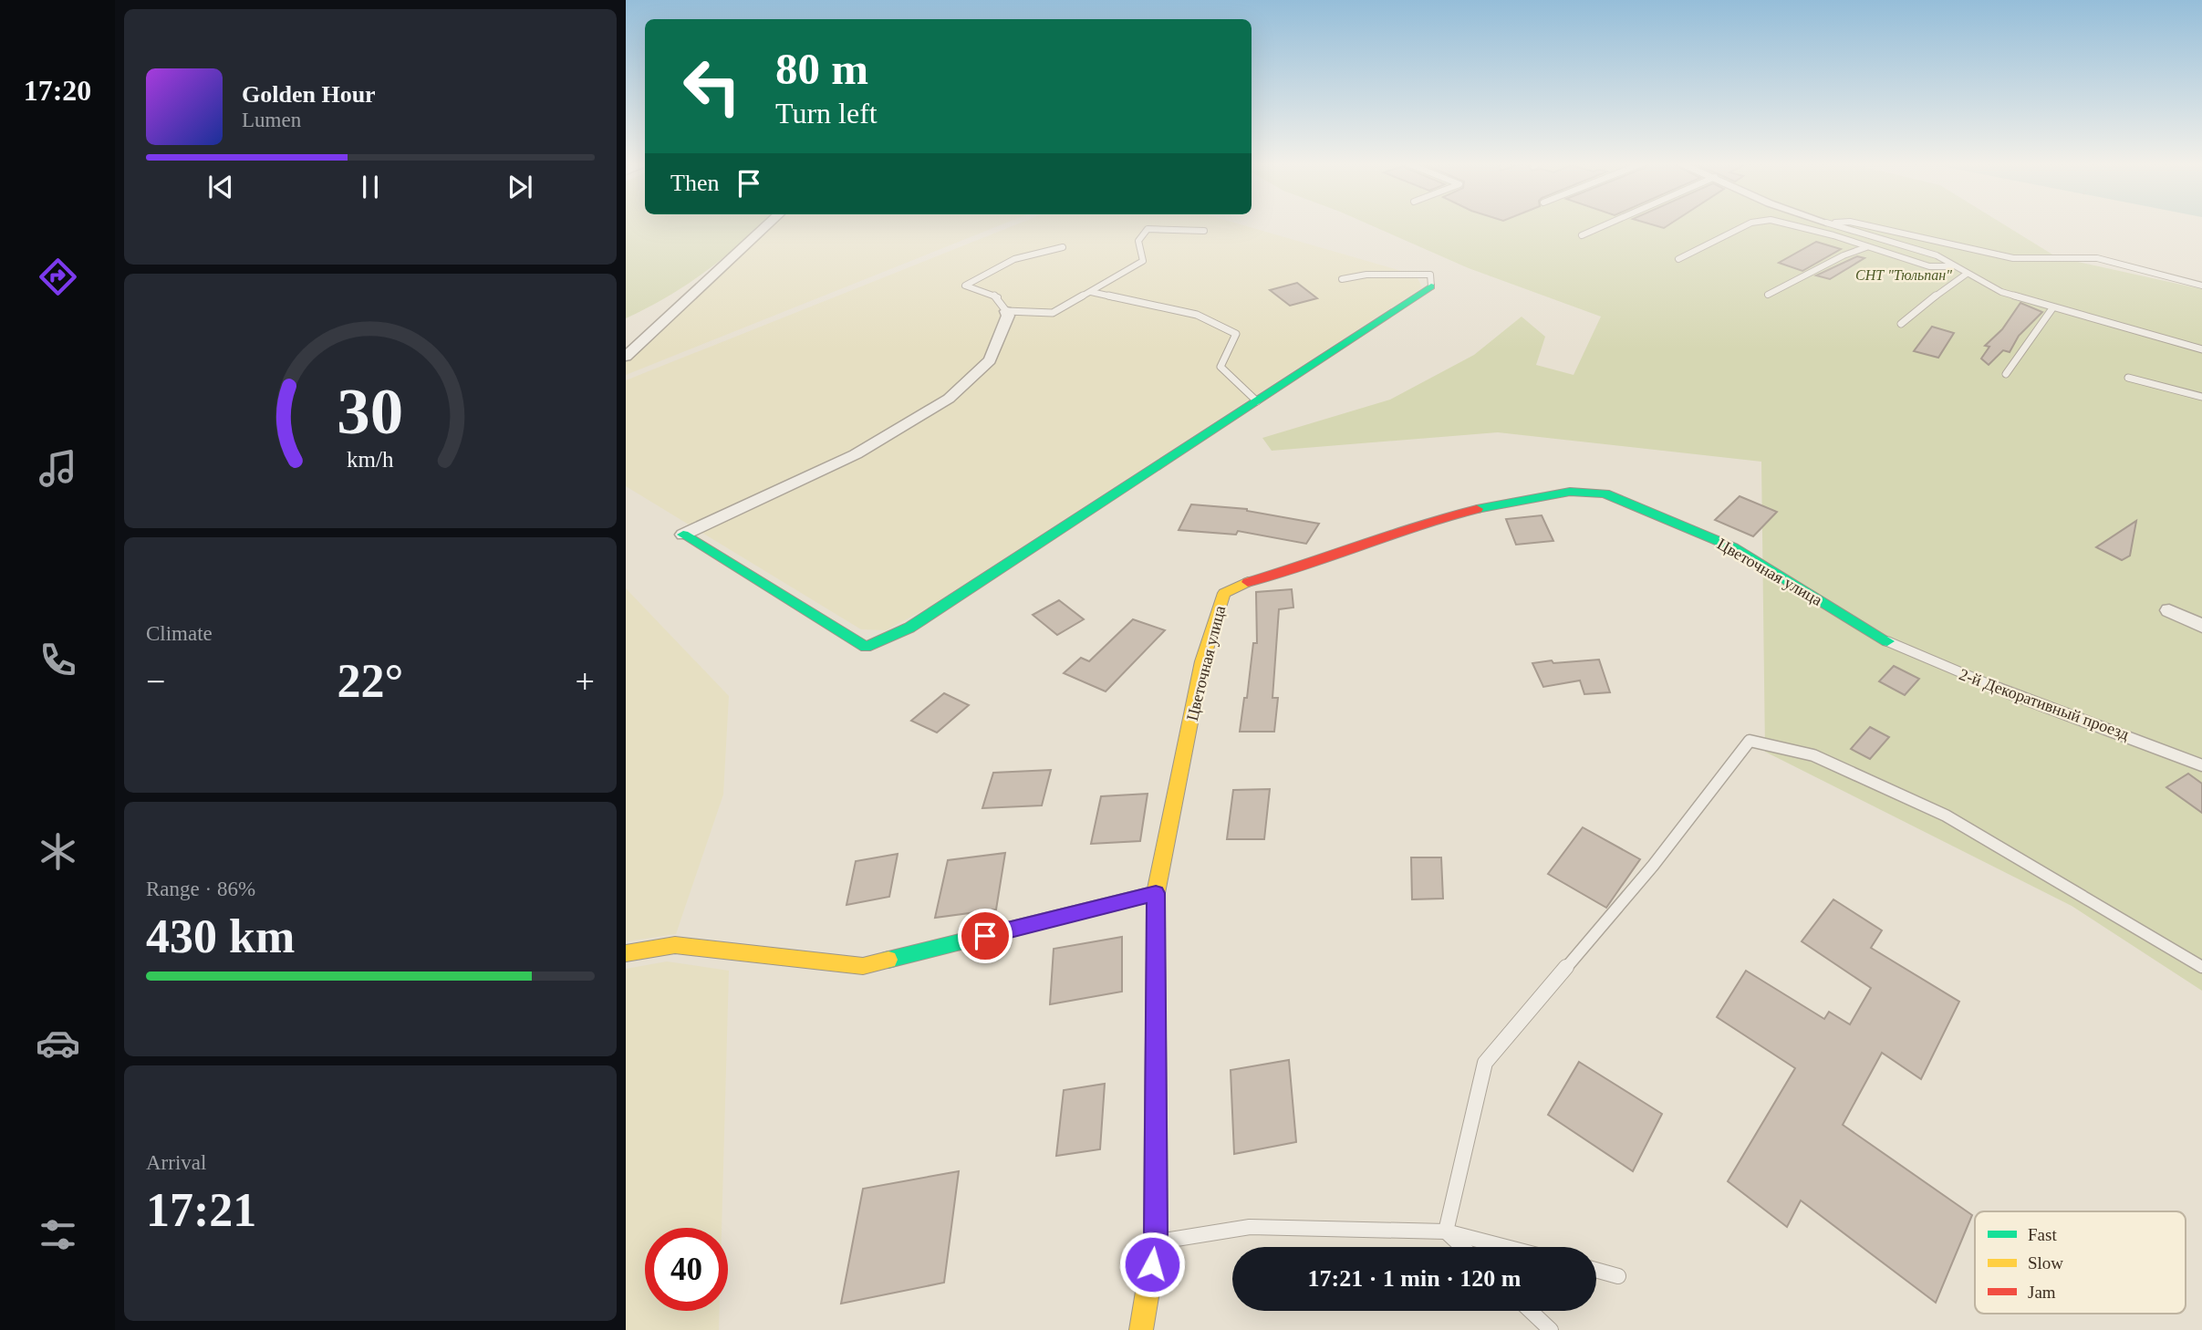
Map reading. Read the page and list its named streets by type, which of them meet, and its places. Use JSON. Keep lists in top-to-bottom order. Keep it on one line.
{"streets":{"street":["Цветочная улица"],"lane":["2-й Декоративный проезд"]},"crossings":[["Цветочная улица","2-й Декоративный проезд"]],"parks":["СНТ \"Тюльпан\""],"legend":["Fast","Slow","Jam"],"page":{"tabs":"17:20","turn":["80 m","Turn left"],"song":["Golden Hour","Lumen"],"then":"Then","tile":["Climate",["Range · 86%","430 km"],["Arrival","17:21"]],"heat":["−","22°","+"],"limit":"40","trip":"17:21 · 1 min · 120 m","gauge":["30","km/h"]}}
